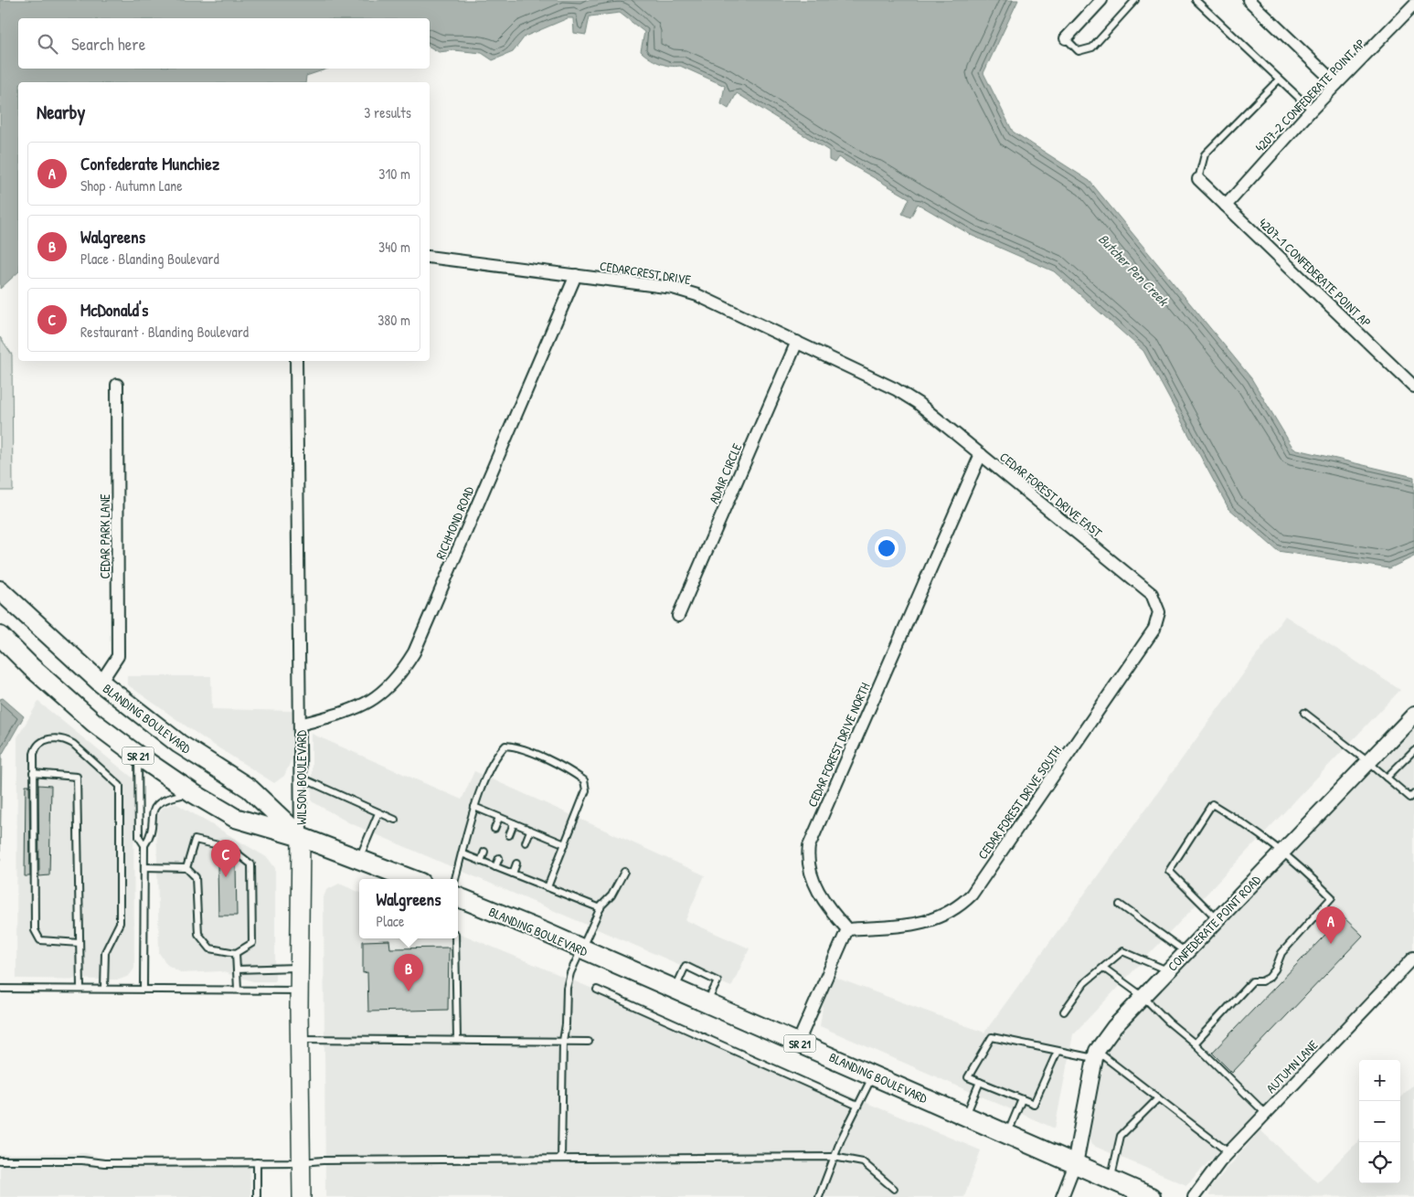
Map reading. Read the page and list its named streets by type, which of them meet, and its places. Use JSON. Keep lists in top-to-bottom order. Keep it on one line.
{"streets":{"main road":["BLANDING BOULEVARD","SR 21","WILSON BOULEVARD"],"street":["4207-2 CONFEDERATE POINT AP","CEDARCREST DRIVE","4207-1 CONFEDERATE POINT AP","ADAIR CIRCLE","CEDAR FOREST DRIVE EAST","RICHMOND ROAD","CEDAR PARK LANE","CEDAR FOREST DRIVE NORTH","CEDAR FOREST DRIVE SOUTH","CONFEDERATE POINT ROAD","AUTUMN LANE"]},"crossings":[["4207-2 CONFEDERATE POINT AP","4207-1 CONFEDERATE POINT AP"],["CEDARCREST DRIVE","ADAIR CIRCLE"],["CEDARCREST DRIVE","CEDAR FOREST DRIVE EAST"],["CEDARCREST DRIVE","RICHMOND ROAD"],["CEDAR FOREST DRIVE EAST","CEDAR FOREST DRIVE NORTH"],["CEDAR FOREST DRIVE EAST","CEDAR FOREST DRIVE SOUTH"],["RICHMOND ROAD","WILSON BOULEVARD"],["CEDAR PARK LANE","BLANDING BOULEVARD"],["BLANDING BOULEVARD","WILSON BOULEVARD"],["BLANDING BOULEVARD","CONFEDERATE POINT ROAD"],["CEDAR FOREST DRIVE NORTH","CEDAR FOREST DRIVE SOUTH"]],"water":["Butcher Pen Creek"],"page":{"search":"Search here","heading":["Nearby","3 results"],"list":[{"mark":"A","name":"Confederate Munchiez","note":"Shop · Autumn Lane","value":"310 m"},{"mark":"B","name":"Walgreens","note":"Place · Blanding Boulevard","value":"340 m"},{"mark":"C","name":"McDonald's","note":"Restaurant · Blanding Boulevard","value":"380 m"}],"pins":["C","A","B"],"popup":["Walgreens","Place"],"map_buttons":["+","−"]}}
